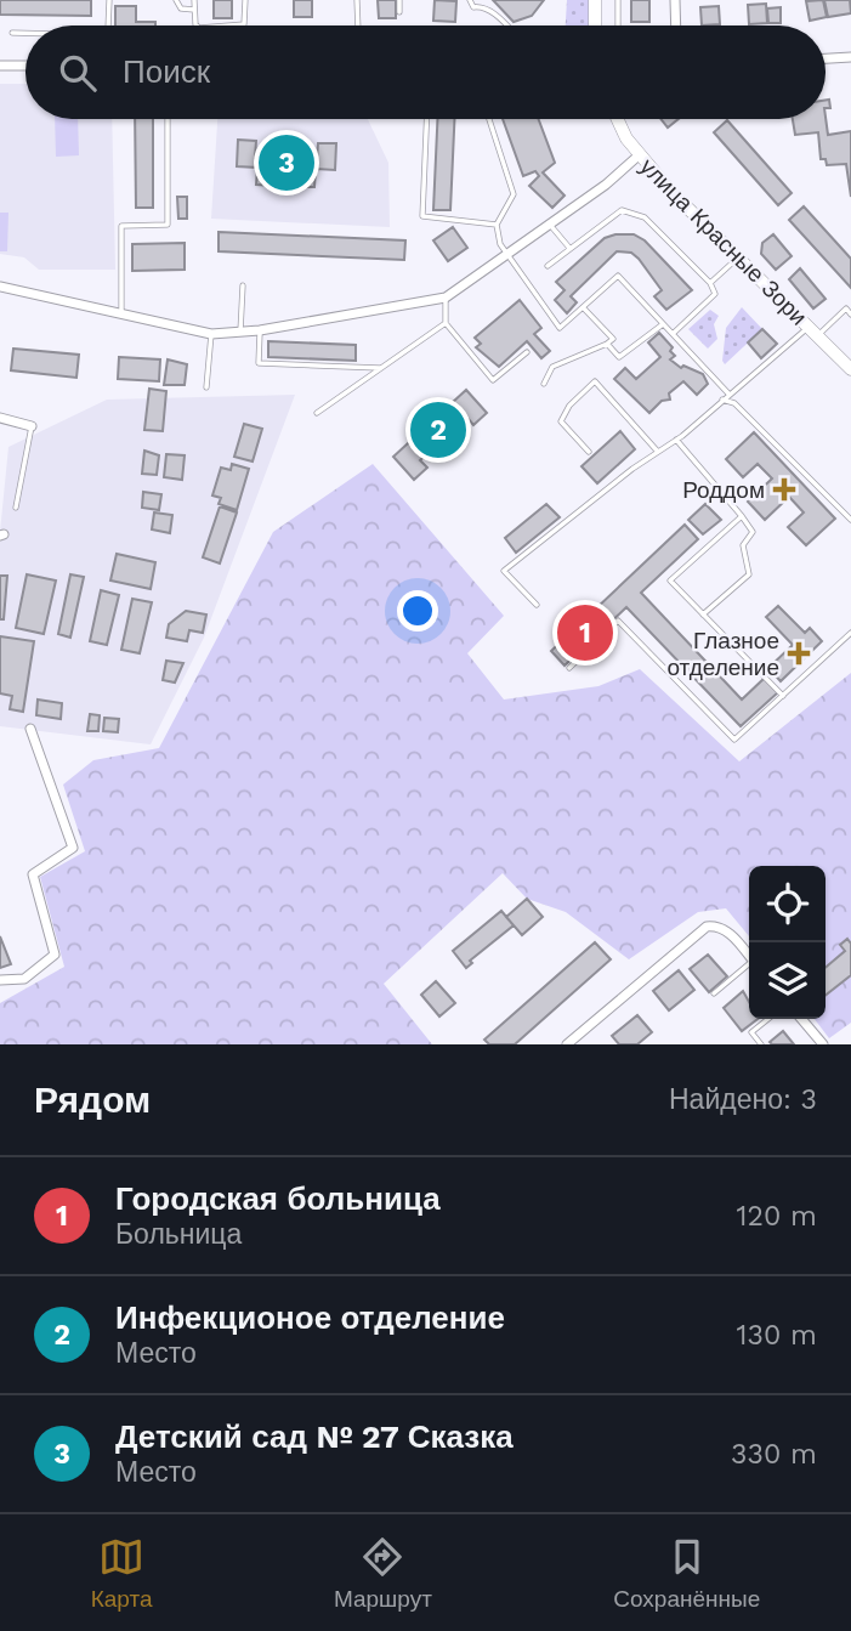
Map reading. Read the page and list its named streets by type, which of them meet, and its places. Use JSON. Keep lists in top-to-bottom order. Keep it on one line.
{"streets":{"main road":["улица Красные Зори"]},"places":{"health":["Роддом","Глазное отделение"]},"page":{"search":"Поиск","pins":["3","2","1"],"heading":["Рядом","Найдено: 3"],"list":[{"mark":"1","name":"Городская больница","note":"Больница","value":"120 m"},{"mark":"2","name":"Инфекционое отделение","note":"Место","value":"130 m"},{"mark":"3","name":"Детский сад № 27 Сказка","note":"Место","value":"330 m"}],"nav":["Карта","Маршрут","Сохранённые"]}}
